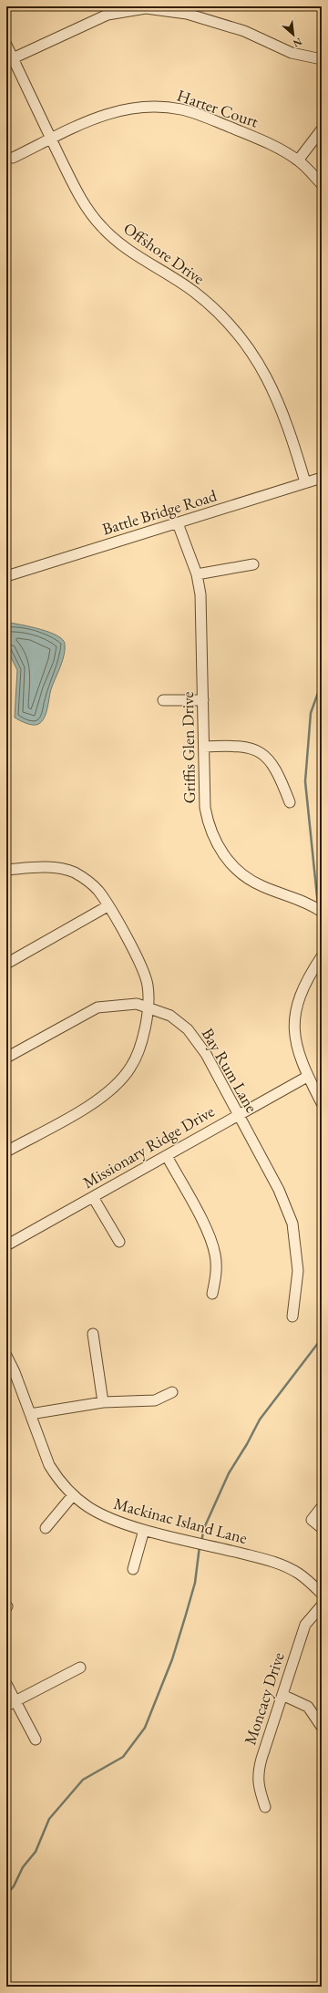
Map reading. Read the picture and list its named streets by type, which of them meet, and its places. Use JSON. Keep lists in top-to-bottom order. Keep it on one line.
{"streets":{"street":["Harter Court","Offshore Drive","Battle Bridge Road","Griffis Glen Drive","Bay Rum Lane","Missionary Ridge Drive","Mackinac Island Lane","Moncacy Drive"]},"crossings":[["Harter Court","Offshore Drive"],["Offshore Drive","Battle Bridge Road"],["Battle Bridge Road","Griffis Glen Drive"],["Bay Rum Lane","Missionary Ridge Drive"]],"north":"bottom right"}
